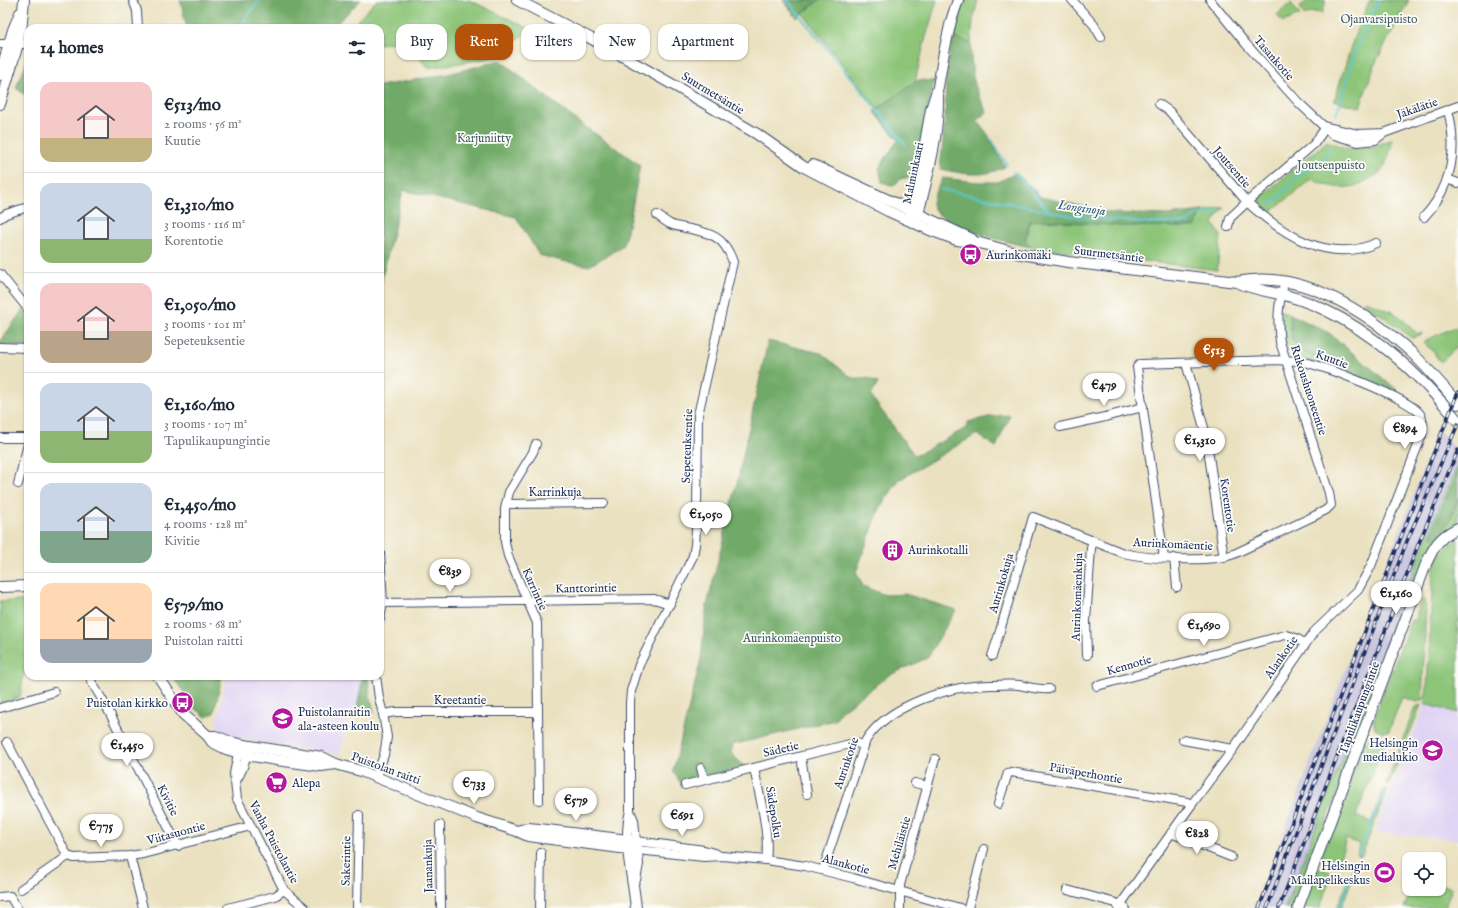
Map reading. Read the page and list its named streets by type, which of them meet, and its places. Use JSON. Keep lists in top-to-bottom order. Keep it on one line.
{"streets":{"main road":["Suurmetsäntie","Malminkaari","Tapulikaupungintie","Puistolan raitti"],"street":["Tasankotie","Jäkälätie","Joutsentie","Kuutie","Rukoushuoneentie","Sepeteuksentie","Karrinkuja","Korentotie","Aurinkomäentie","Aurinkokuja","Kanttorintie","Karrintie","Aurinkomäenkuja","Alankotie","Kennotie","Kreetantie","Sädetie","Aurinkotie","Päiväperhontie","Kivitie","Sädepolku","Viitasuontie","Vanha Puistolantie","Mehiläistie","Sakerintie","Jaanankuja"]},"crossings":[["Tasankotie","Jäkälätie"],["Tasankotie","Joutsentie"],["Suurmetsäntie","Malminkaari"],["Suurmetsäntie","Rukoushuoneentie"],["Jäkälätie","Joutsentie"],["Kuutie","Rukoushuoneentie"],["Kuutie","Korentotie"],["Kuutie","Alankotie"],["Rukoushuoneentie","Aurinkomäentie"],["Sepeteuksentie","Kanttorintie"],["Sepeteuksentie","Alankotie"],["Sepeteuksentie","Puistolan raitti"],["Karrinkuja","Karrintie"],["Korentotie","Aurinkomäentie"],["Aurinkomäentie","Aurinkokuja"],["Aurinkomäentie","Aurinkomäenkuja"],["Kanttorintie","Karrintie"],["Karrintie","Kreetantie"],["Alankotie","Kennotie"],["Alankotie","Aurinkotie"],["Alankotie","Puistolan raitti"],["Alankotie","Päiväperhontie"],["Alankotie","Sädepolku"],["Alankotie","Mehiläistie"],["Sädetie","Aurinkotie"],["Sädetie","Sädepolku"],["Puistolan raitti","Vanha Puistolantie"],["Kivitie","Viitasuontie"],["Viitasuontie","Vanha Puistolantie"]],"water":["Longinoja"],"parks":["Ojanvarsipuisto","Karjuniitty","Joutsenpuisto","Aurinkomäenpuisto"],"places":{"bus stop":["Aurinkomäki","Puistolan kirkko"],"building":["Aurinkotalli"],"school or university":["Puistolanraitin ala-asteen koulu","Helsingin medialukio"],"supermarket":["Alepa"],"sports":["Helsingin Mailapelikeskus"]},"page":{"chip":["Buy","Rent","Filters","New","Apartment"],"heading":"14 homes","list":[{"name":"€513/mo","note":"2 rooms · 56 m² · Kuutie"},{"name":"€1,310/mo","note":"3 rooms · 116 m² · Korentotie"},{"name":"€1,050/mo","note":"3 rooms · 101 m² · Sepeteuksentie"},{"name":"€1,160/mo","note":"3 rooms · 107 m² · Tapulikaupungintie"},{"name":"€1,450/mo","note":"4 rooms · 128 m² · Kivitie"},{"name":"€579/mo","note":"2 rooms · 68 m² · Puistolan raitti"}],"price":["€513","€479","€894","€1,310","€1,050","€839","€1,160","€1,690","€1,450","€733","€579","€691","€775","€828"]}}
